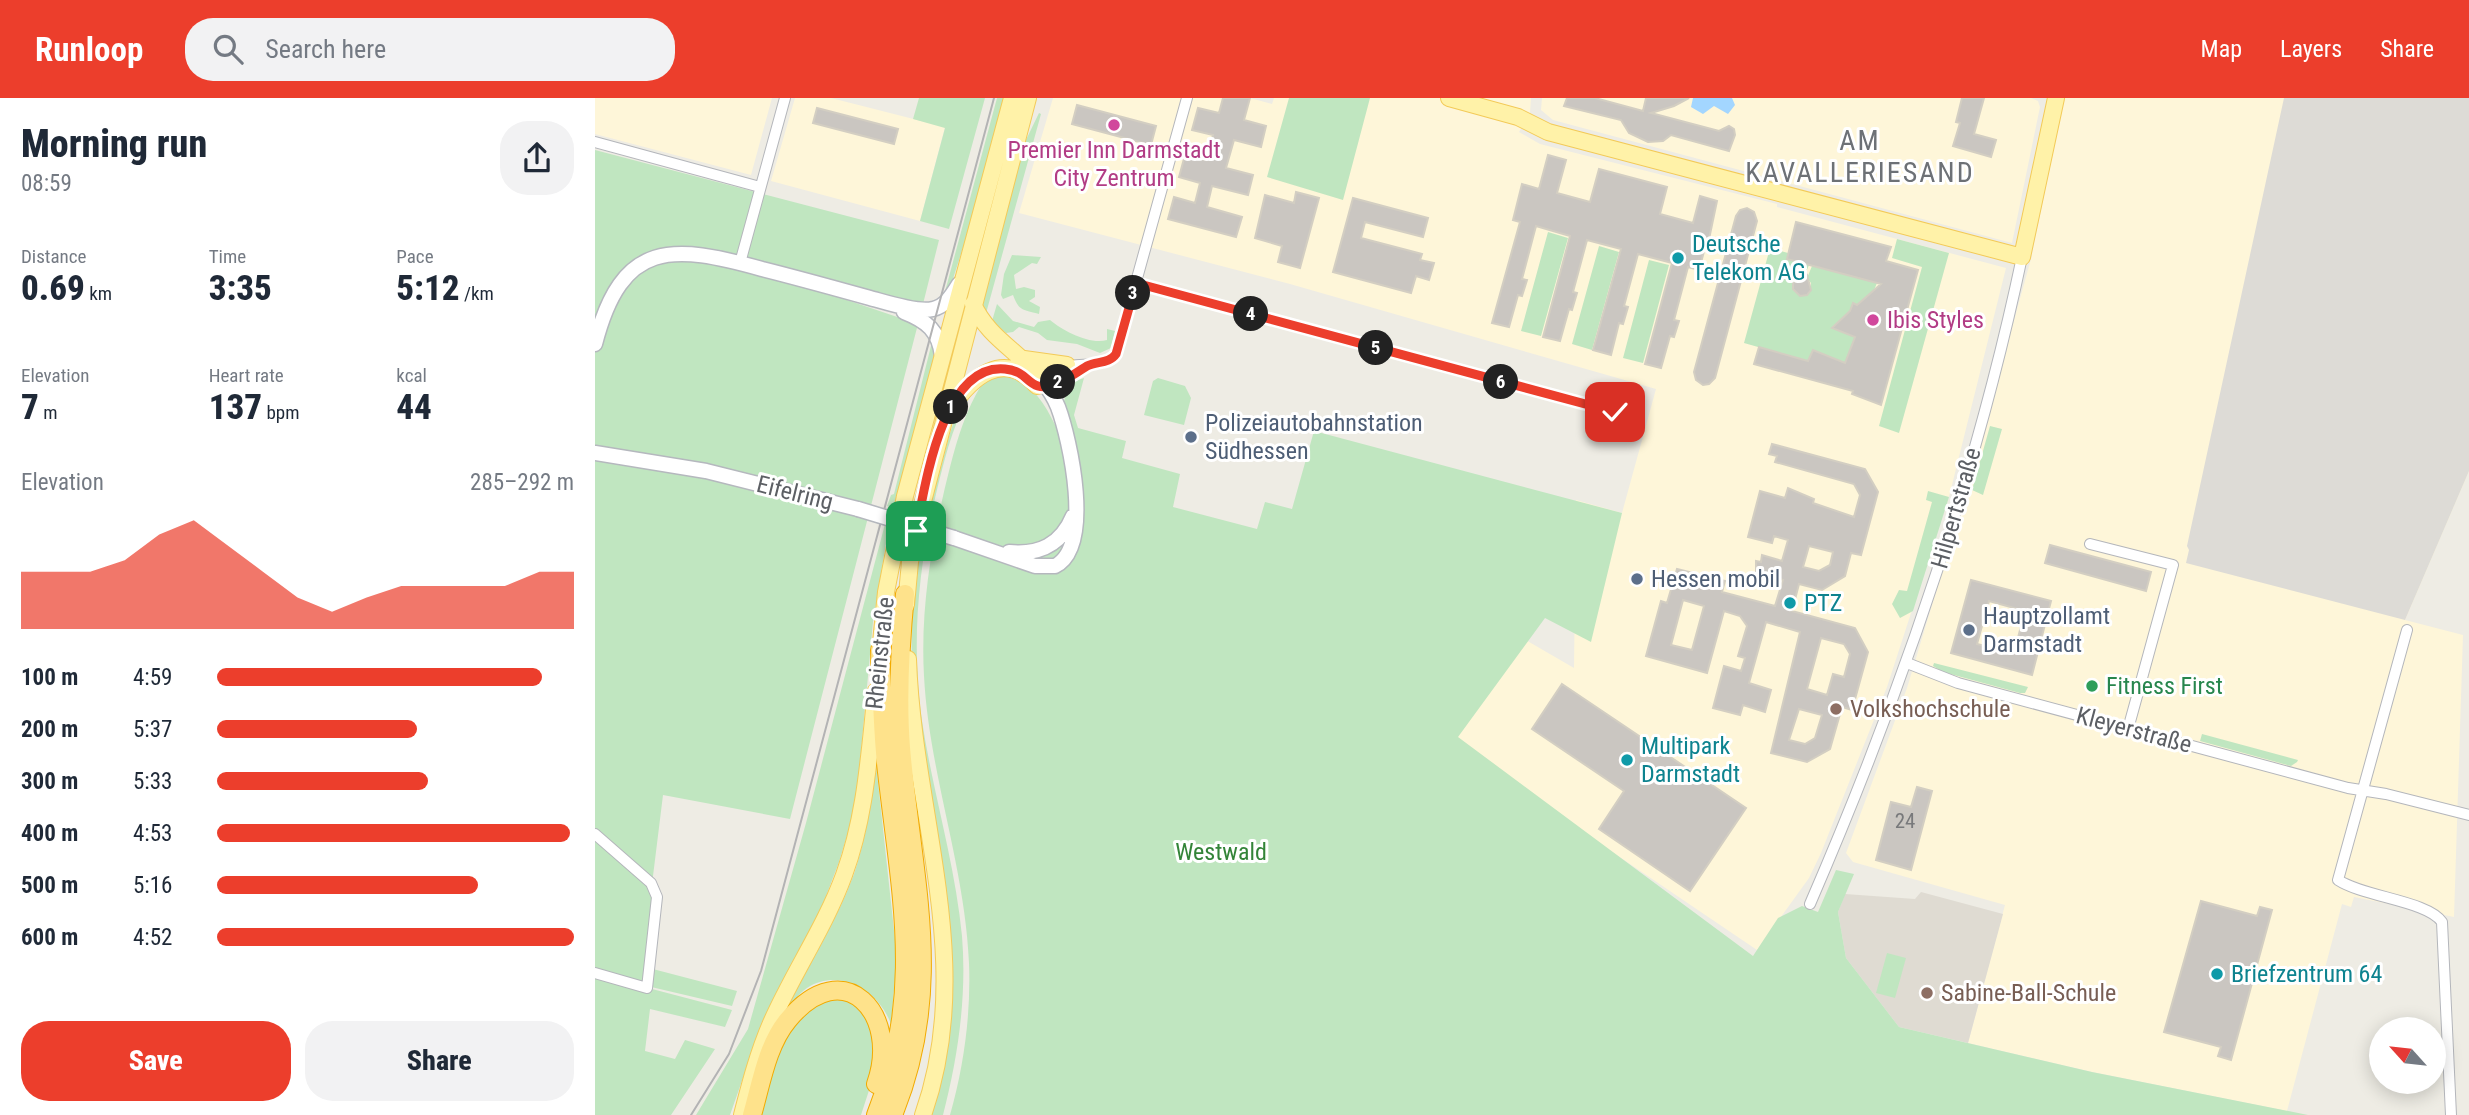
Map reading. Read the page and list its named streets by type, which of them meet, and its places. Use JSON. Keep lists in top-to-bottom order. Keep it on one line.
{"streets":{"main road":["Eifelring","Hilpertstraße","Rheinstraße"],"street":["Kleyerstraße"]},"crossings":[["Hilpertstraße","Kleyerstraße"]],"districts":["AM KAVALLERIESAND"],"parks":["Westwald"],"places":["Premier Inn Darmstadt City Zentrum","Deutsche Telekom AG","Ibis Styles","Polizeiautobahnstation Südhessen","Hessen mobil","PTZ","Hauptzollamt Darmstadt","Fitness First","Volkshochschule","Multipark Darmstadt","Briefzentrum 64","Sabine-Ball-Schule"],"house_numbers":["24"],"north":"top left","page":{"header":"Runloop","search":"Search here","nav":["Map","Layers","Share"],"heading":["Morning run","08:59"],"stats":[["Distance","0.69 km"],["Time","3:35"],["Pace","5:12 /km"],["Elevation","7 m"],["Heart rate","137 bpm"],["kcal","44"]],"pins":["3","4","5","2","6","1"],"chart":["Elevation","285–292 m"],"list":[{"name":"100 m","note":"4:59"},{"name":"200 m","note":"5:37"},{"name":"300 m","note":"5:33"},{"name":"400 m","note":"4:53"},{"name":"500 m","note":"5:16"},{"name":"600 m","note":"4:52"}],"buttons":["Save","Share"]}}
